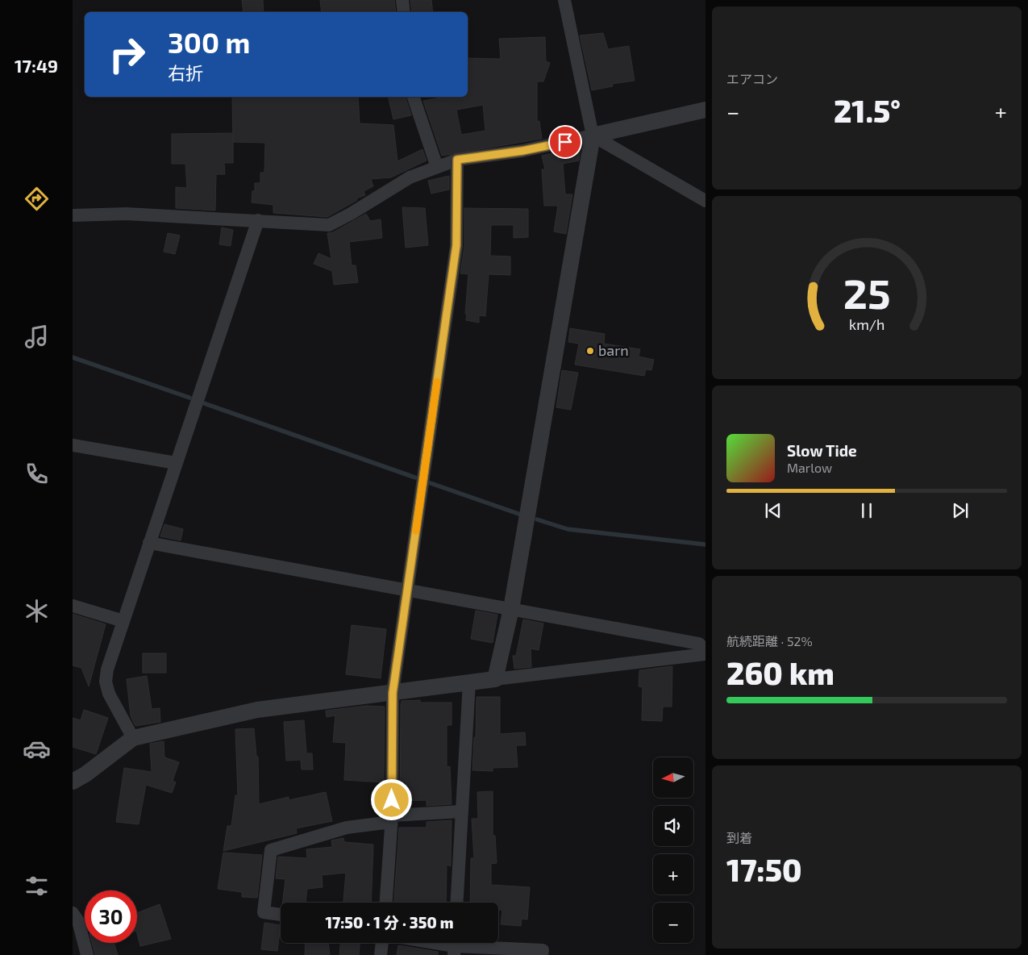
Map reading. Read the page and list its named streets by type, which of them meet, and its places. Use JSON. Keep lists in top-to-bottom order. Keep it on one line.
{"places":["barn"],"north":"left","page":{"tabs":"17:49","tile":["エアコン",["航続距離 · 52%","260 km"],["到着","17:50"]],"turn":["300 m","右折"],"heat":["−","21.5°","+"],"song":["Slow Tide","Marlow"],"map_buttons":["+","−"],"limit":"30","trip":"17:50 · 1 分 · 350 m","gauge":["25","km/h"]}}
